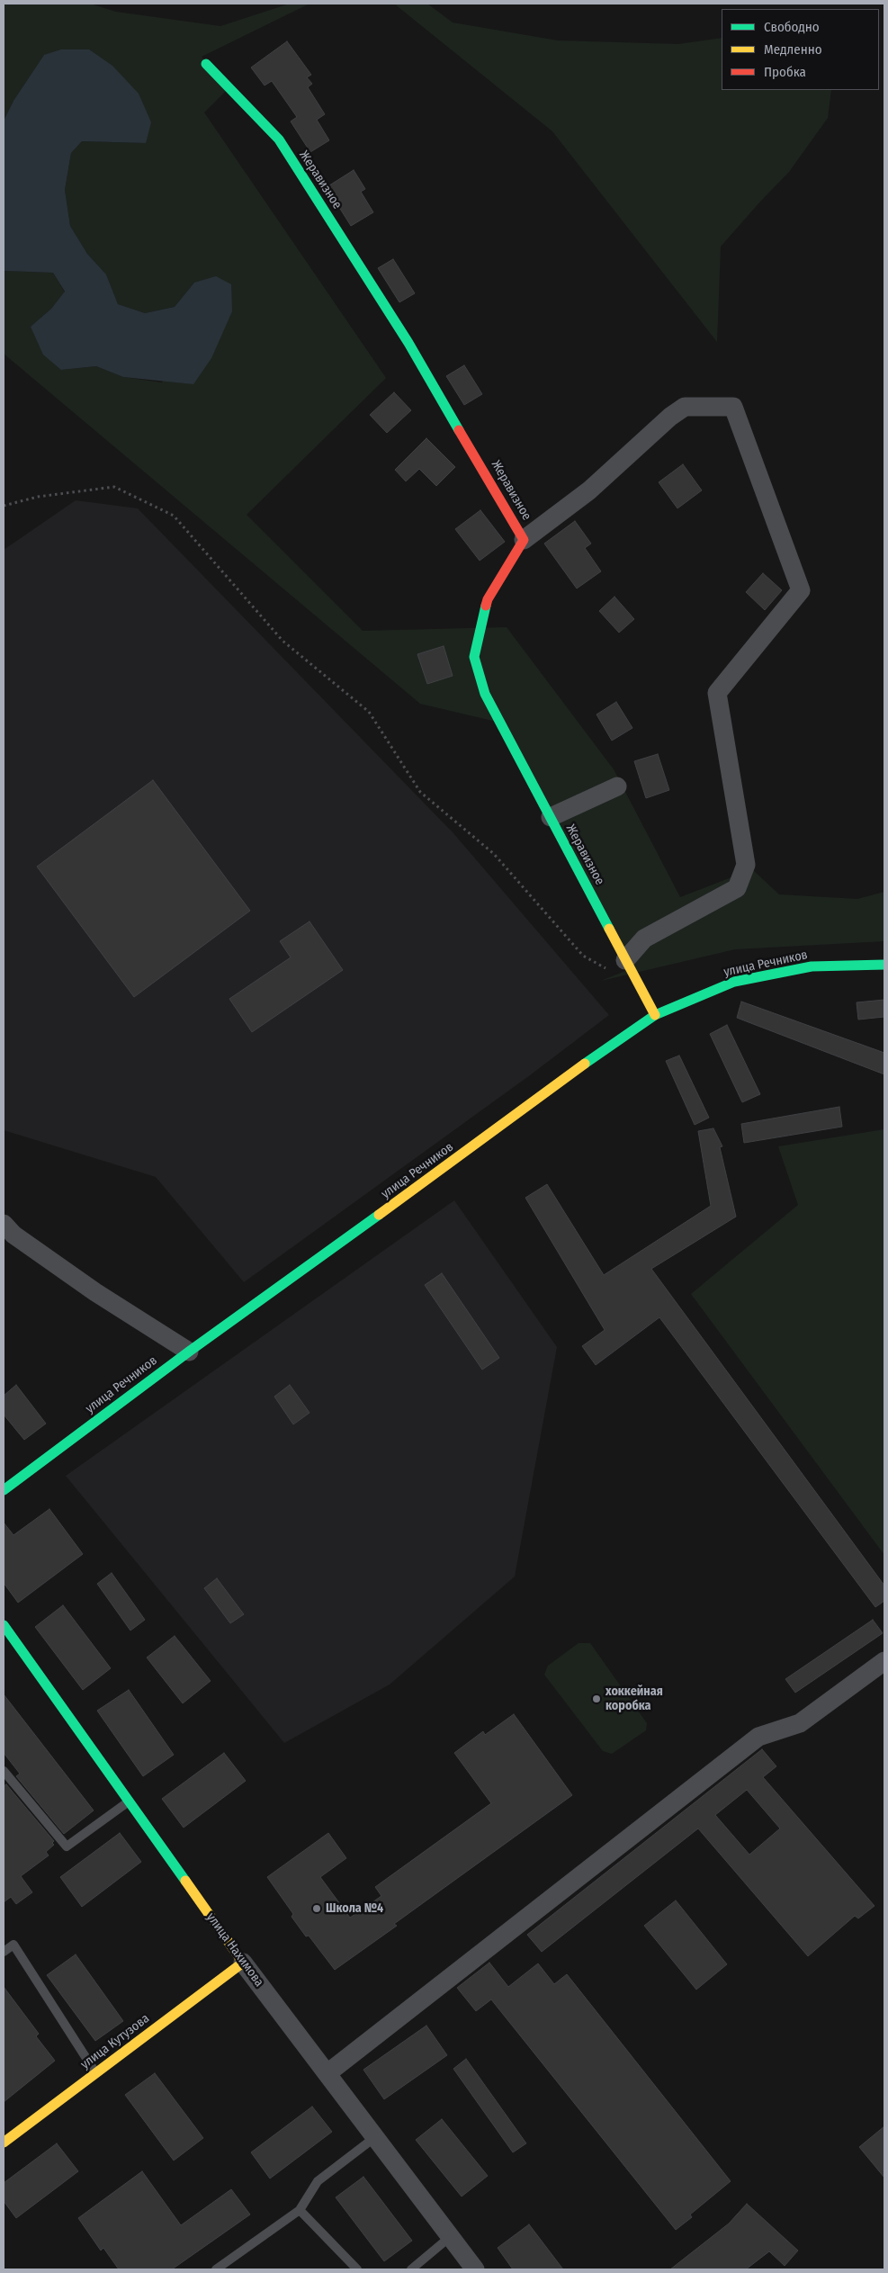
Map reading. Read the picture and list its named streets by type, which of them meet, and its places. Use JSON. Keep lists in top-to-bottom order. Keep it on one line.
{"streets":{"street":["Жеравизное","улица Речников","улица Нахимова","улица Кутузова"]},"crossings":[["Жеравизное","улица Речников"],["улица Нахимова","улица Кутузова"]],"places":["хоккейная коробка","Школа №4"],"legend":["Свободно","Медленно","Пробка"]}
